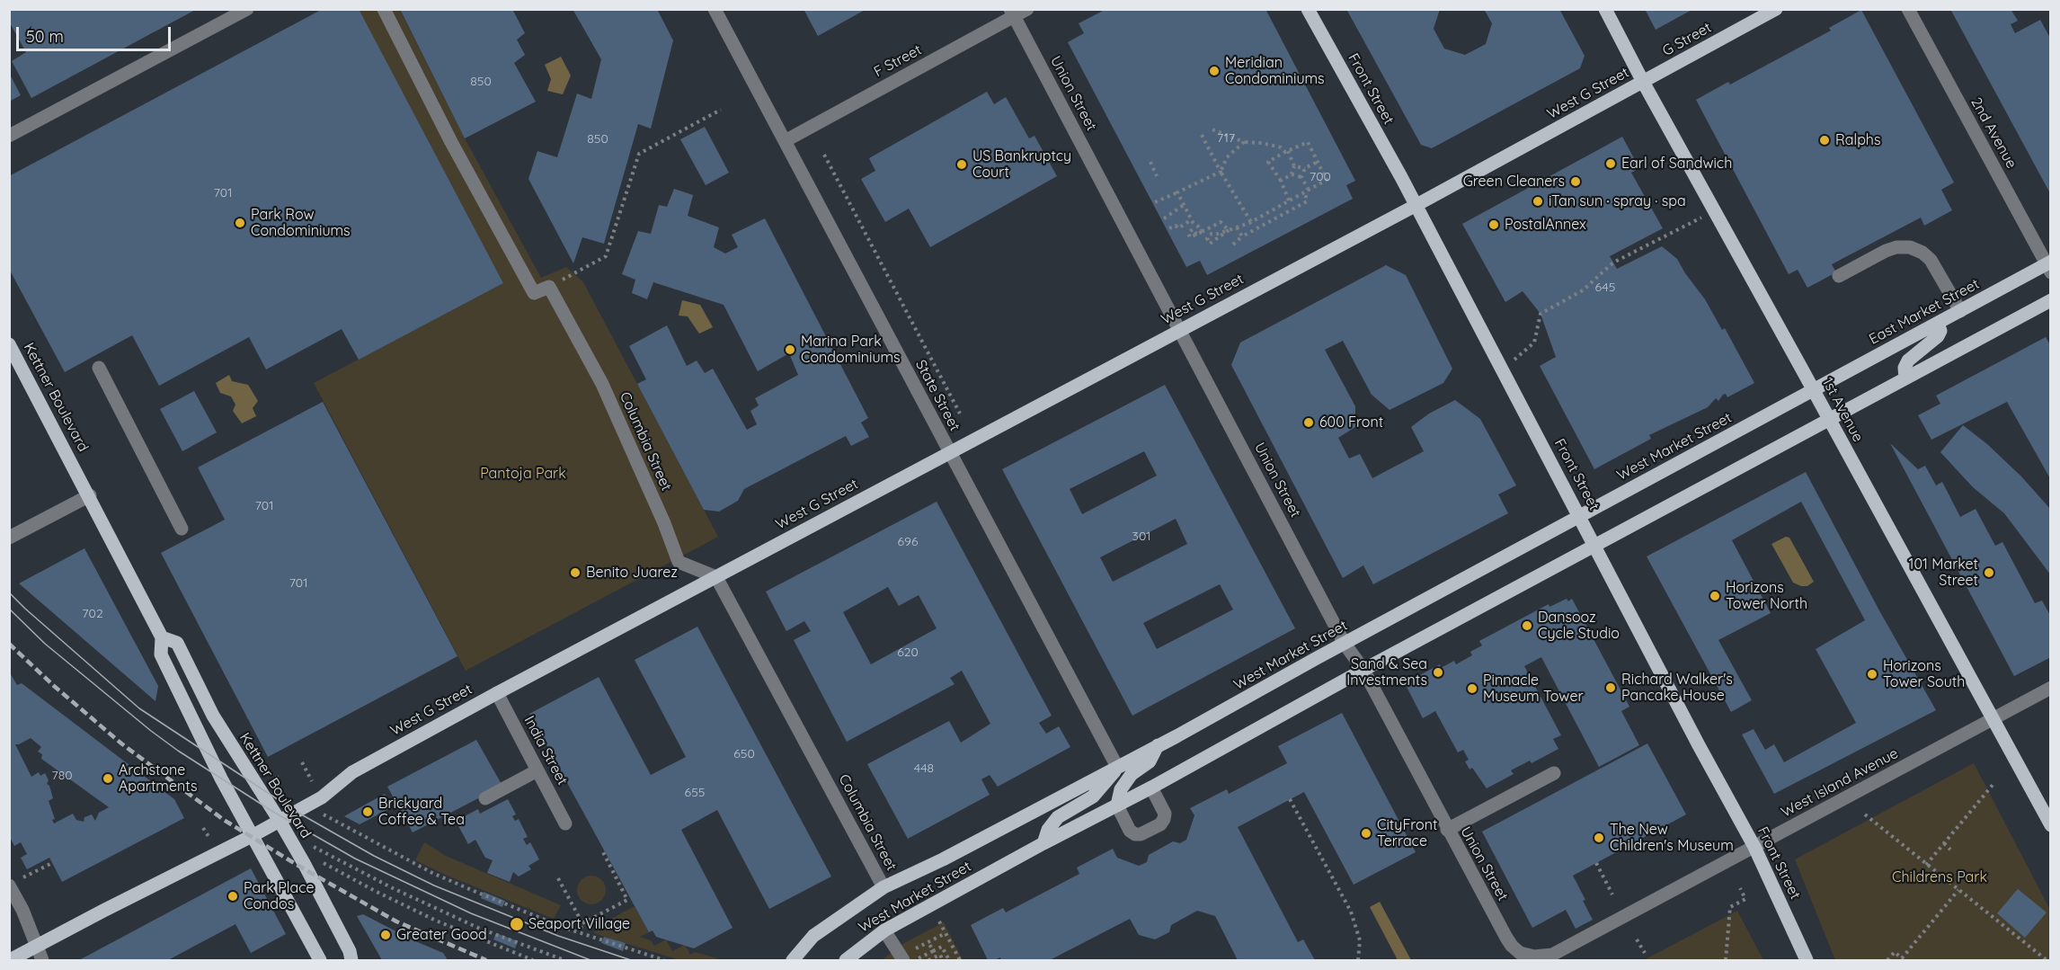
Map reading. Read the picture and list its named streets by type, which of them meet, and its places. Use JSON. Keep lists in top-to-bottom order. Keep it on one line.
{"streets":{"main road":["G Street","Front Street","West G Street","East Market Street","Kettner Boulevard","1st Avenue","West Market Street"],"street":["F Street","Union Street","2nd Avenue","State Street","Columbia Street","India Street","West Island Avenue"]},"crossings":[["G Street","West G Street"],["G Street","1st Avenue"],["F Street","Union Street"],["F Street","State Street"],["Front Street","West G Street"],["Front Street","West Market Street"],["Front Street","West Island Avenue"],["Union Street","West G Street"],["Union Street","West Market Street"],["Union Street","West Island Avenue"],["West G Street","State Street"],["West G Street","Kettner Boulevard"],["West G Street","1st Avenue"],["West G Street","Columbia Street"],["West G Street","India Street"],["2nd Avenue","East Market Street"],["East Market Street","1st Avenue"],["East Market Street","West Market Street"],["State Street","West Market Street"],["1st Avenue","West Market Street"],["1st Avenue","West Island Avenue"],["Columbia Street","West Market Street"]],"parks":["Pantoja Park","Childrens Park"],"places":["Meridian Condominiums","Ralphs","Earl of Sandwich","US Bankruptcy Court","Green Cleaners","iTan sun · spray · spa","Park Row Condominiums","PostalAnnex","Marina Park Condominiums","600 Front","Benito Juarez","101 Market Street","Horizons Tower North","Dansooz Cycle Studio","Sand & Sea Investments","Horizons Tower South","Richard Walker's Pancake House","Pinnacle Museum Tower","Archstone Apartments","Brickyard Coffee & Tea","CityFront Terrace","The New Children's Museum","Park Place Condos","Seaport Village","Greater Good"],"house_numbers":["850","717","850","700","701","645","701","301","696","701","702","620","650","448","780","655"],"scale_bar":"50 m"}
